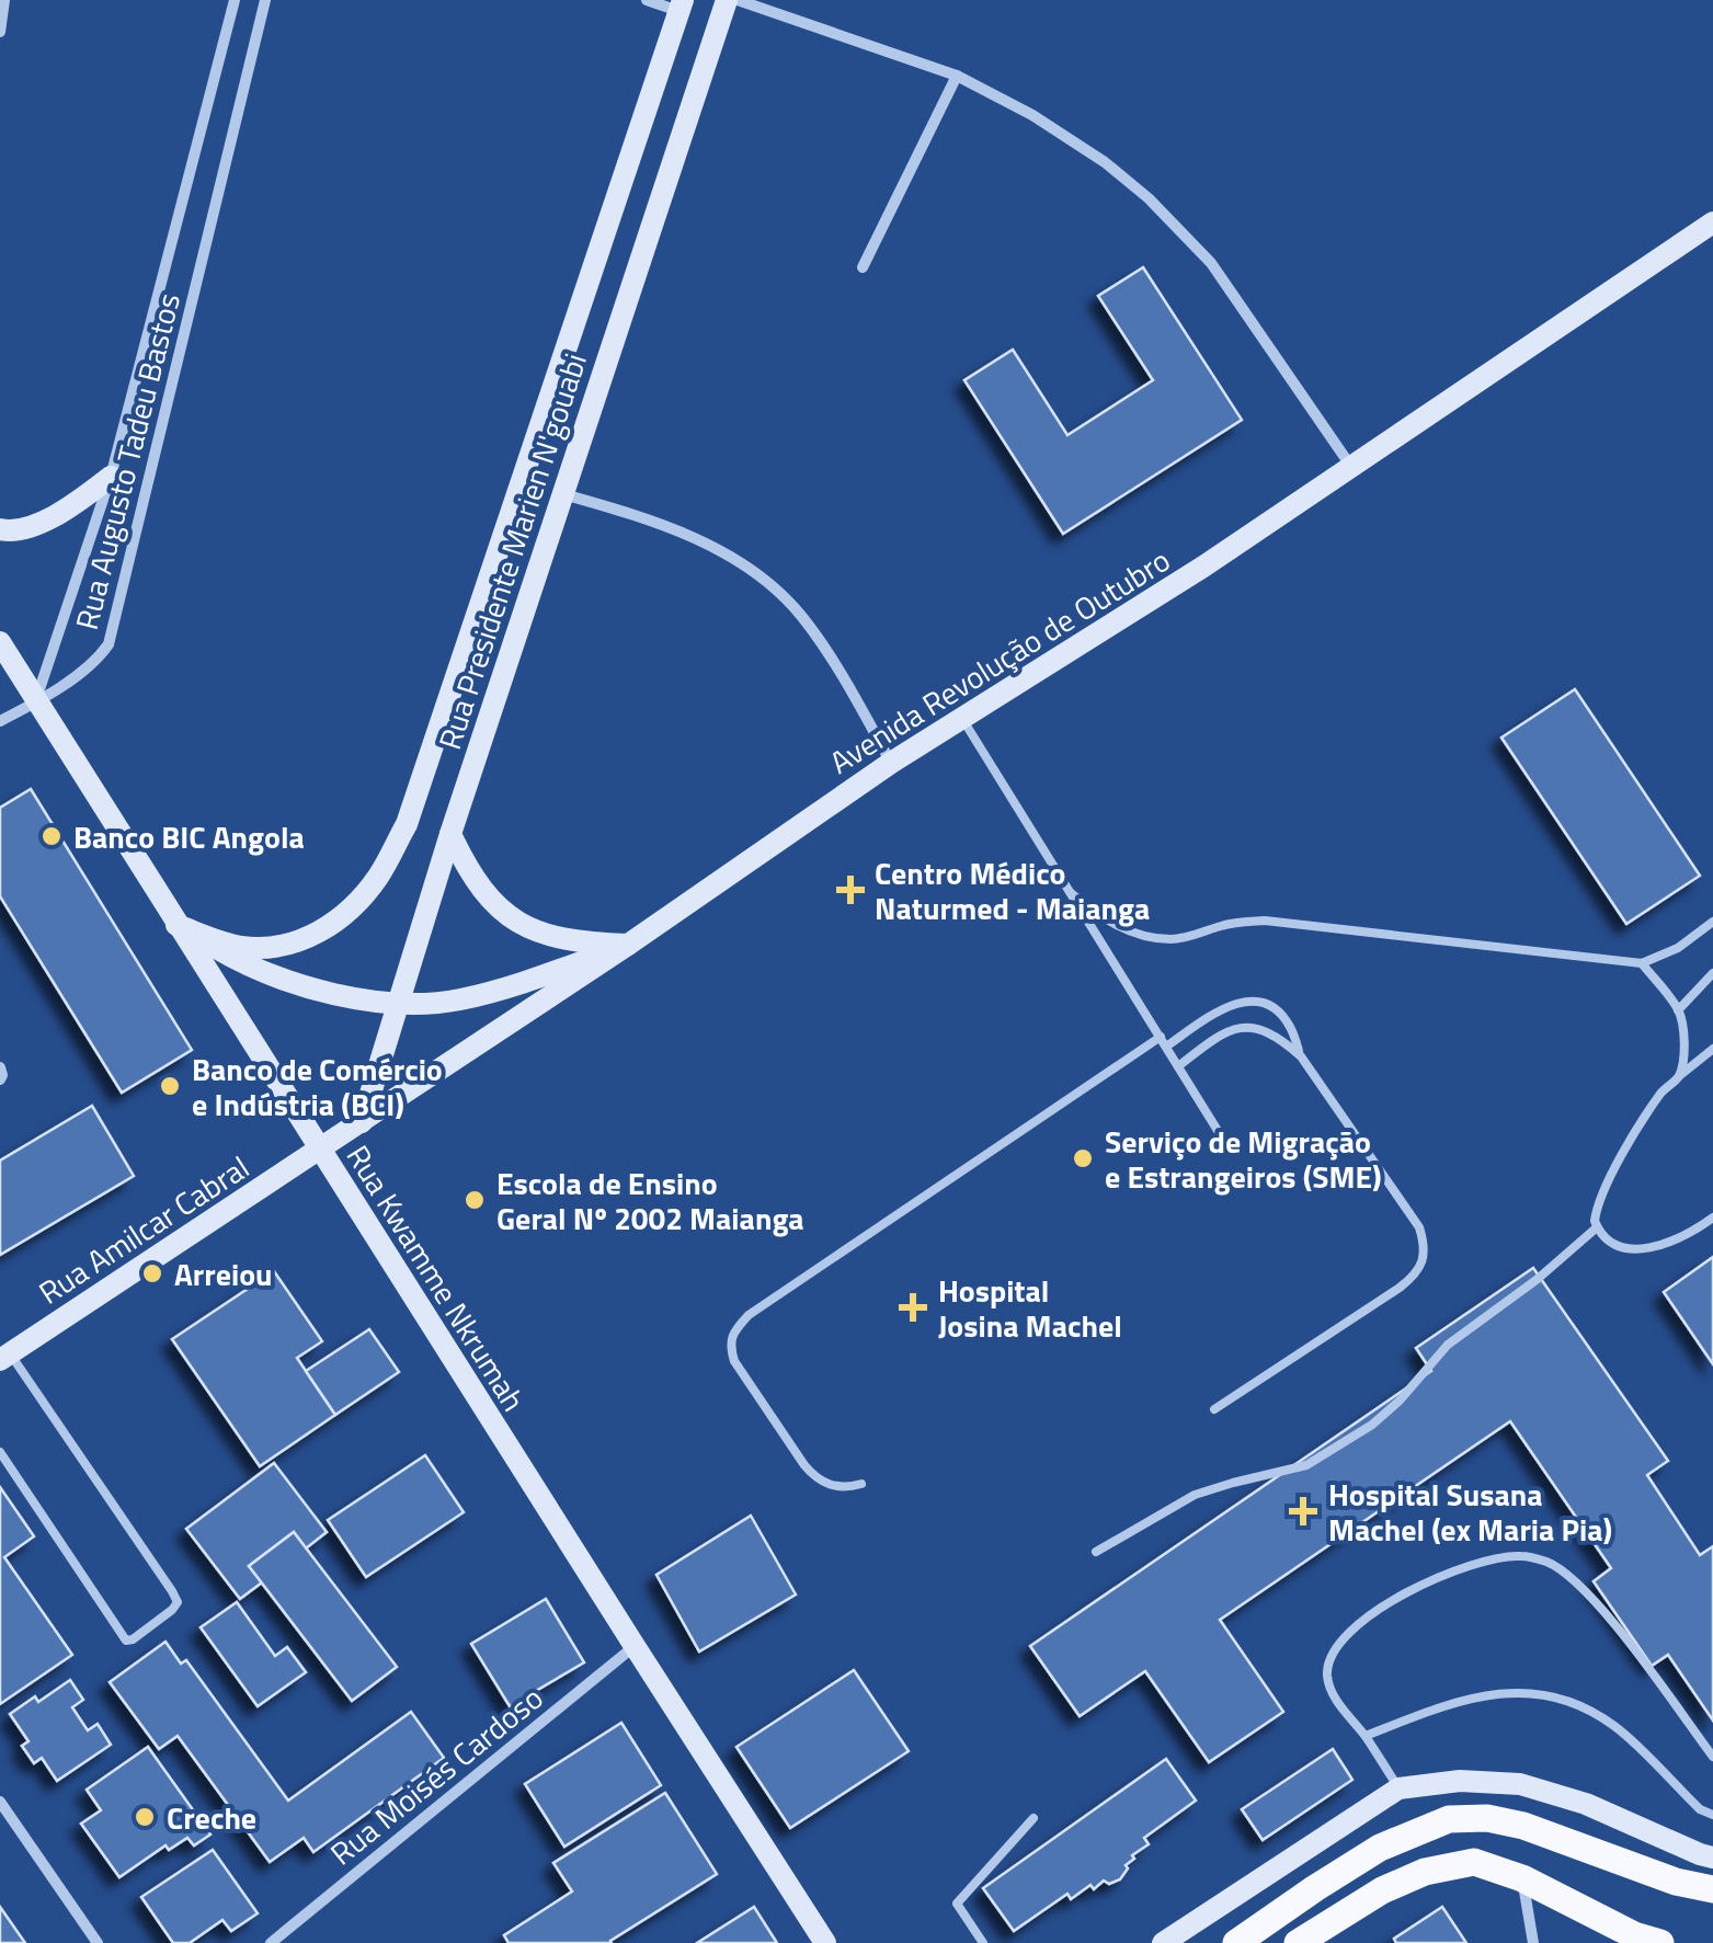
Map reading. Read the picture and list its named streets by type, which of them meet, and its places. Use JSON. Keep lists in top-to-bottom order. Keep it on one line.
{"streets":{"street":["Rua Augusto Tadeu Bastos","Rua Presidente Marien N'gouabi","Avenida Revolução de Outubro","Rua Amilcar Cabral","Rua Kwamme Nkrumah","Rua Moisés Cardoso"]},"crossings":[["Rua Augusto Tadeu Bastos","Rua Kwamme Nkrumah"],["Rua Presidente Marien N'gouabi","Avenida Revolução de Outubro"],["Rua Presidente Marien N'gouabi","Rua Kwamme Nkrumah"],["Avenida Revolução de Outubro","Rua Amilcar Cabral"],["Avenida Revolução de Outubro","Rua Kwamme Nkrumah"],["Rua Amilcar Cabral","Rua Kwamme Nkrumah"],["Rua Kwamme Nkrumah","Rua Moisés Cardoso"]],"places":{"other":["Banco BIC Angola","Banco de Comércio e Indústria (BCI)","Serviço de Migração e Estrangeiros (SME)","Escola de Ensino Geral Nº 2002 Maianga","Arreiou","Creche"],"health":["Centro Médico Naturmed - Maianga","Hospital Josina Machel","Hospital Susana Machel (ex Maria Pia)"]}}
